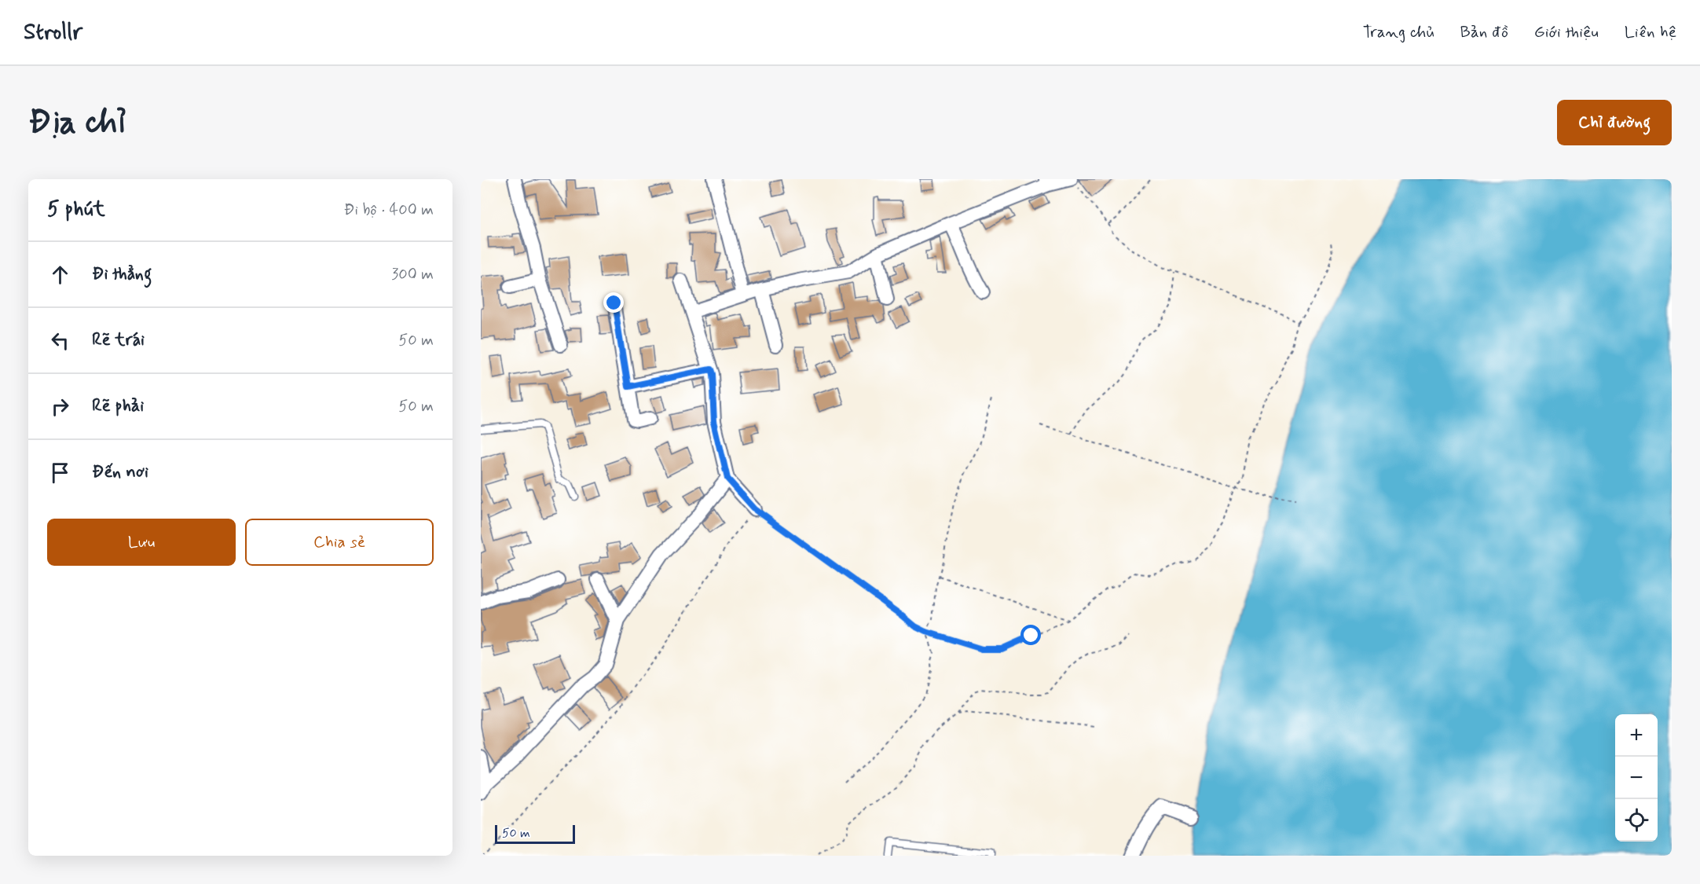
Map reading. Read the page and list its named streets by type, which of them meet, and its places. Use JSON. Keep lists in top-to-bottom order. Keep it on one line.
{"scale_bar":"50 m","page":{"header":"Strollr","nav":["Trang chủ","Bản đồ","Giới thiệu","Liên hệ"],"buttons":["Chỉ đường",["Lưu","Chia sẻ"]],"title":"Địa chỉ","heading":["5 phút","Đi bộ · 400 m"],"list":[["Đi thẳng","300 m"],["Rẽ trái","50 m"],["Rẽ phải","50 m"],"Đến nơi"],"map_buttons":["+","−"],"scale":"50 m"}}
